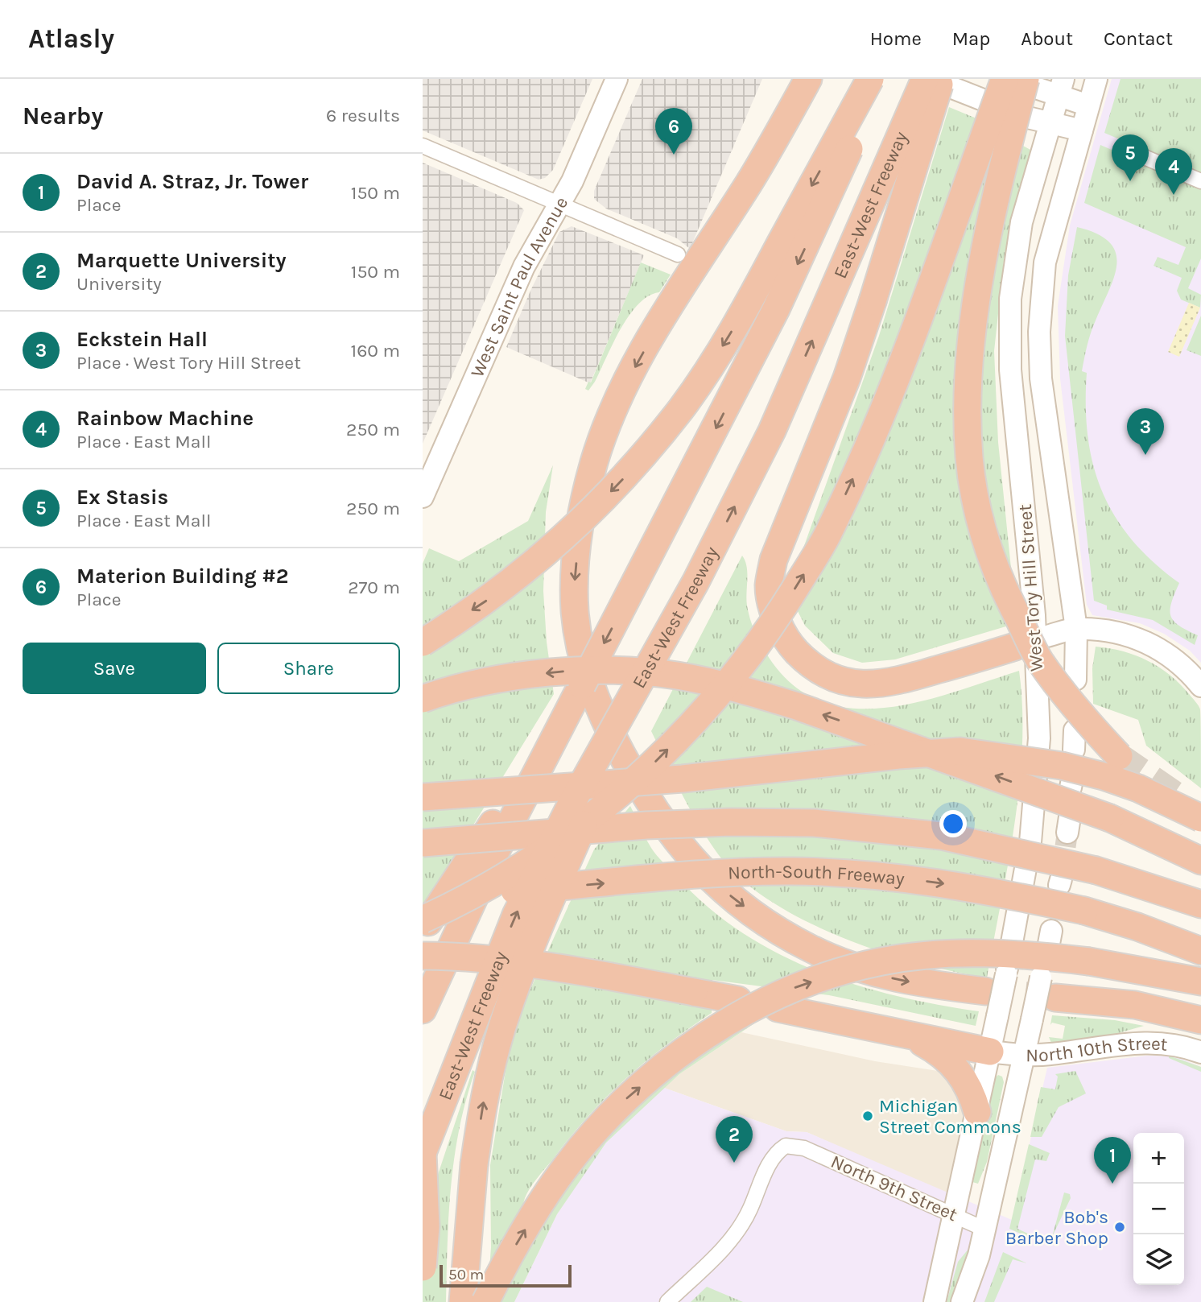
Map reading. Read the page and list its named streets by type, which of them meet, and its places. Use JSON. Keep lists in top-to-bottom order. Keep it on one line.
{"streets":{"highway":["East-West Freeway","North-South Freeway"],"street":["West Saint Paul Avenue","West Tory Hill Street","North 10th Street","North 9th Street"]},"crossings":[["West Tory Hill Street","North 10th Street"],["West Tory Hill Street","North 9th Street"]],"places":["Michigan Street Commons","Bob's Barber Shop"],"scale_bar":"50 m","page":{"header":"Atlasly","nav":["Home","Map","About","Contact"],"heading":["Nearby","6 results"],"pins":["6","5","4","3","2","1"],"list":[{"mark":"1","name":"David A. Straz, Jr. Tower","note":"Place","value":"150 m"},{"mark":"2","name":"Marquette University","note":"University","value":"150 m"},{"mark":"3","name":"Eckstein Hall","note":"Place · West Tory Hill Street","value":"160 m"},{"mark":"4","name":"Rainbow Machine","note":"Place · East Mall","value":"250 m"},{"mark":"5","name":"Ex Stasis","note":"Place · East Mall","value":"250 m"},{"mark":"6","name":"Materion Building #2","note":"Place","value":"270 m"}],"buttons":["Save","Share"],"map_buttons":["+","−"],"scale":"50 m"}}
